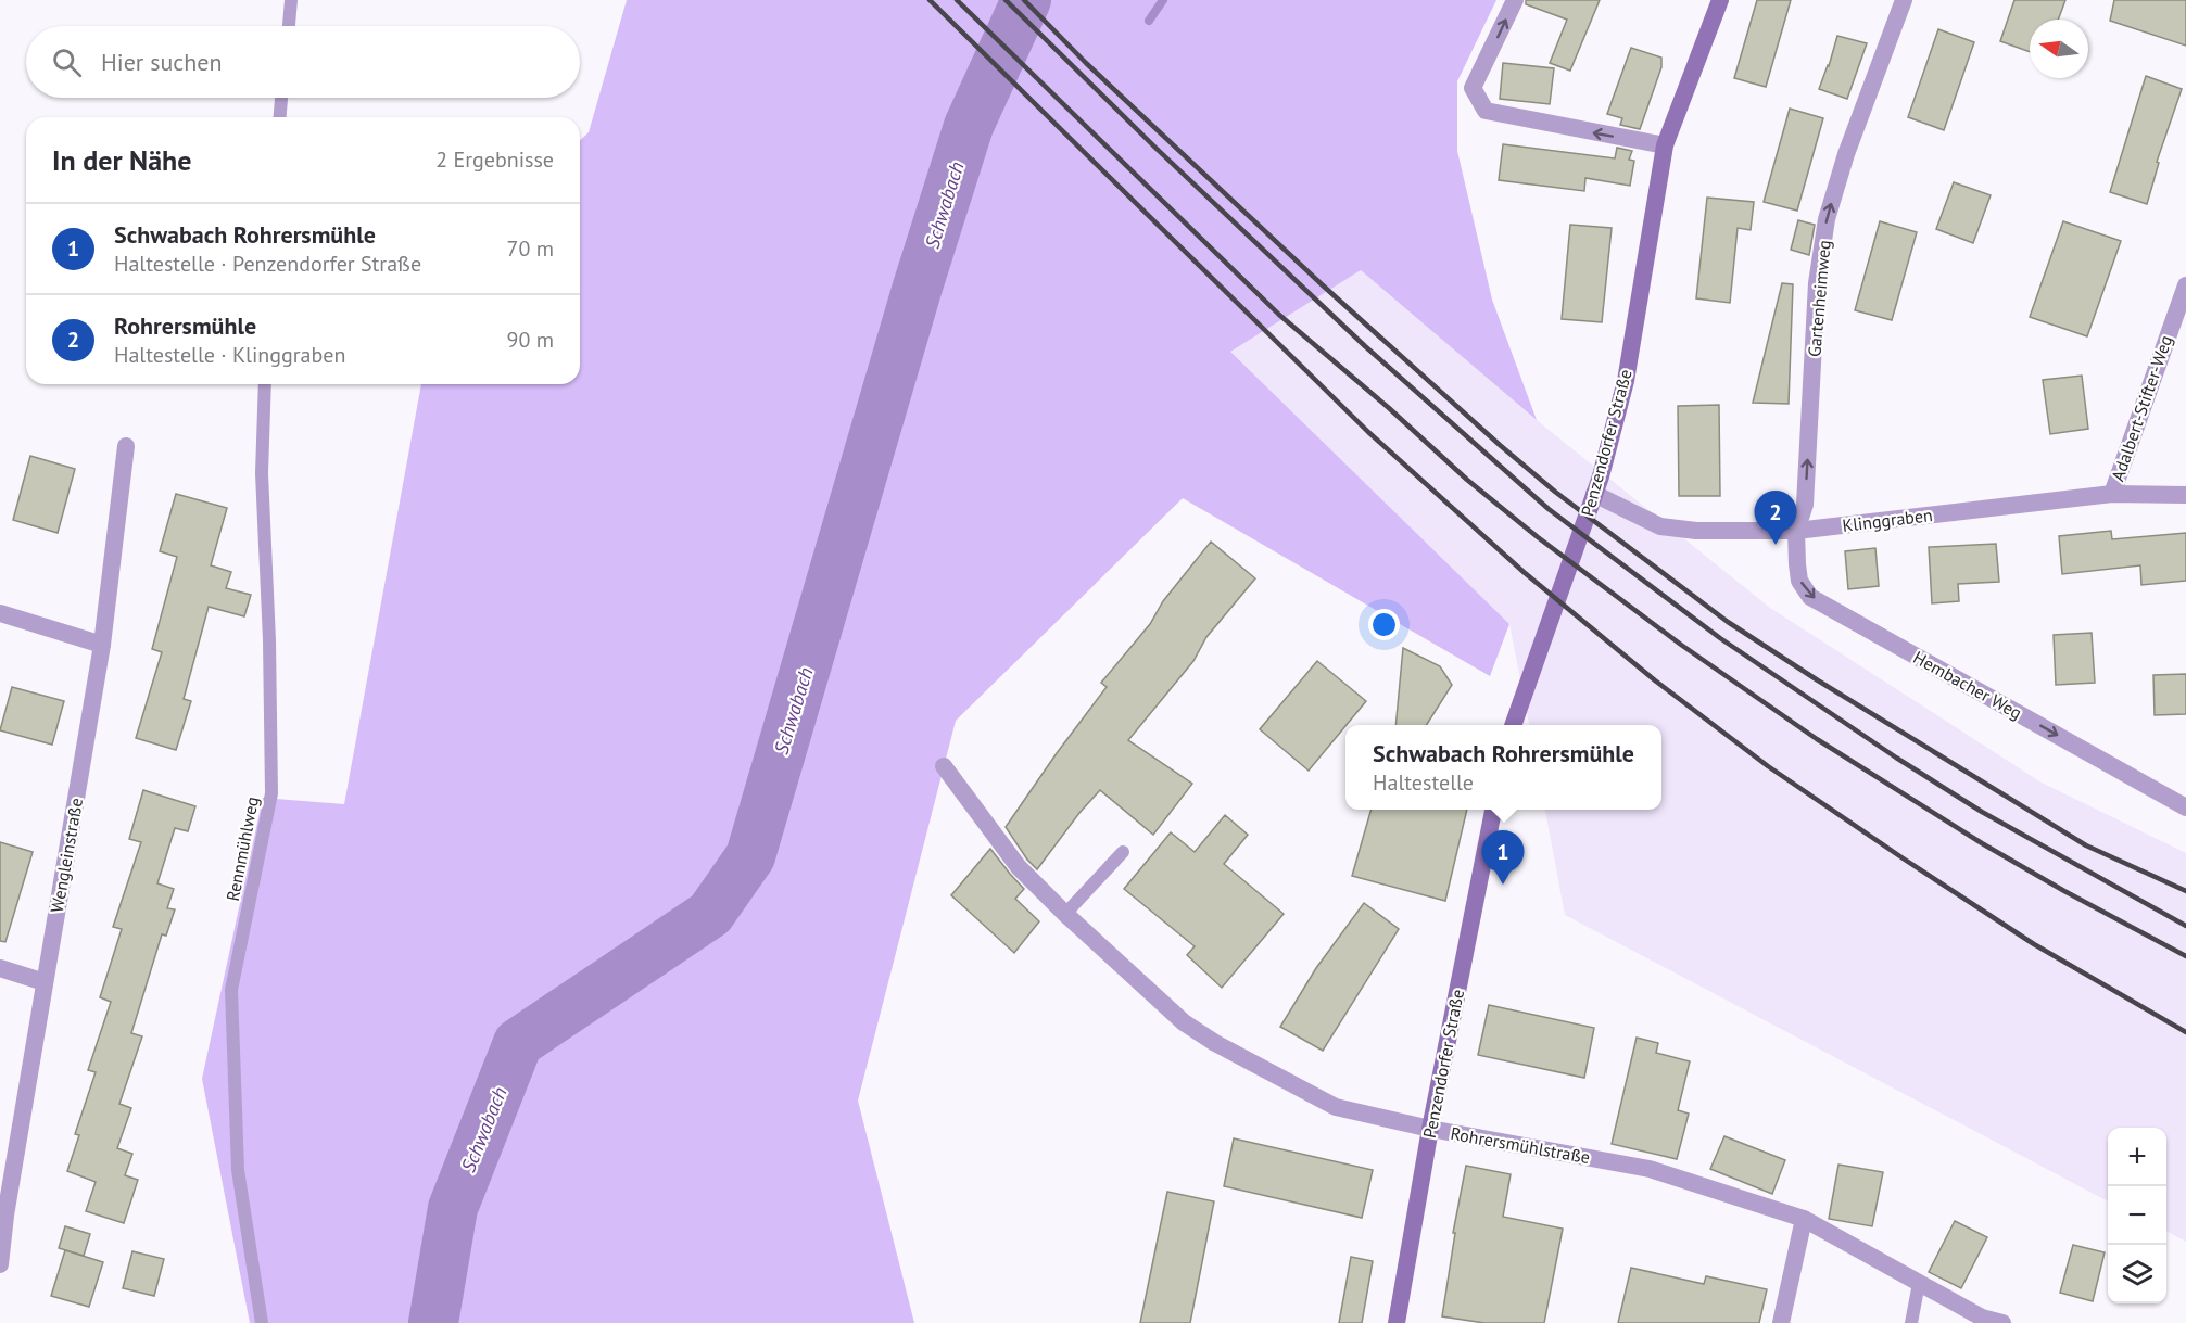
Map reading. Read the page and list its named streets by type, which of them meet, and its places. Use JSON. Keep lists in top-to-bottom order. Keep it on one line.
{"streets":{"main road":["Penzendorfer Straße"],"street":["Gartenheimweg","Adalbert-Stifter-Weg","Klinggraben","Hembacher Weg","Wengleinstraße","Rohrersmühlstraße"],"lane":["Rennmühlweg"]},"crossings":[["Gartenheimweg","Klinggraben"],["Gartenheimweg","Hembacher Weg"],["Adalbert-Stifter-Weg","Klinggraben"],["Penzendorfer Straße","Klinggraben"],["Penzendorfer Straße","Rohrersmühlstraße"],["Klinggraben","Hembacher Weg"]],"one_way":["Gartenheimweg","Hembacher Weg"],"water":["Schwabach"],"north":"left","page":{"search":"Hier suchen","heading":["In der Nähe","2 Ergebnisse"],"list":[{"mark":"1","name":"Schwabach Rohrersmühle","note":"Haltestelle · Penzendorfer Straße","value":"70 m"},{"mark":"2","name":"Rohrersmühle","note":"Haltestelle · Klinggraben","value":"90 m"}],"pins":["2","1"],"popup":["Schwabach Rohrersmühle","Haltestelle"],"map_buttons":["+","−"]}}
